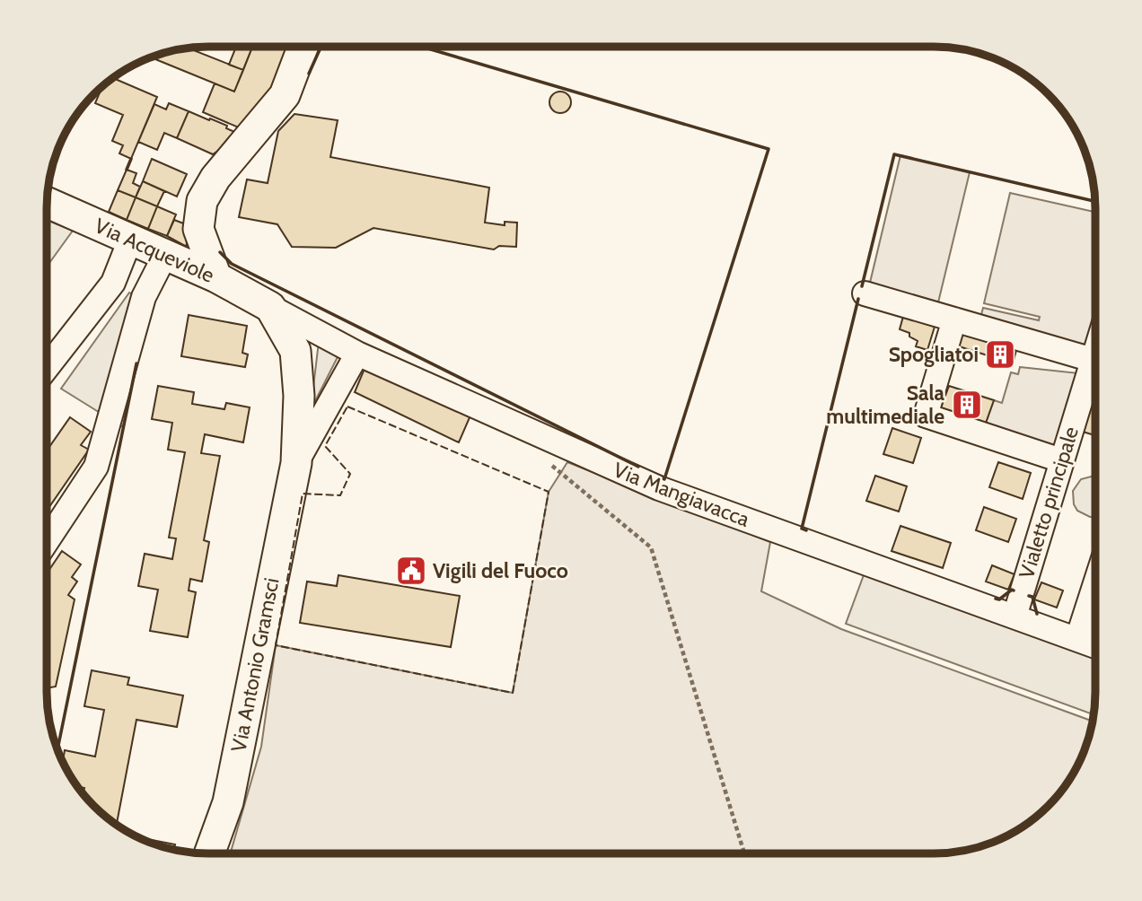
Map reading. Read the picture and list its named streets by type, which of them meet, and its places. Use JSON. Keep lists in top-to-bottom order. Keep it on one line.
{"streets":{"main road":["Via Acqueviole","Via Antonio Gramsci"],"street":["Via Mangiavacca","Vialetto principale"]},"crossings":[["Via Acqueviole","Via Mangiavacca"],["Via Acqueviole","Via Antonio Gramsci"],["Via Mangiavacca","Vialetto principale"],["Via Mangiavacca","Via Antonio Gramsci"]],"places":{"building":["Spogliatoi","Sala multimediale"],"public building":["Vigili del Fuoco"]}}
